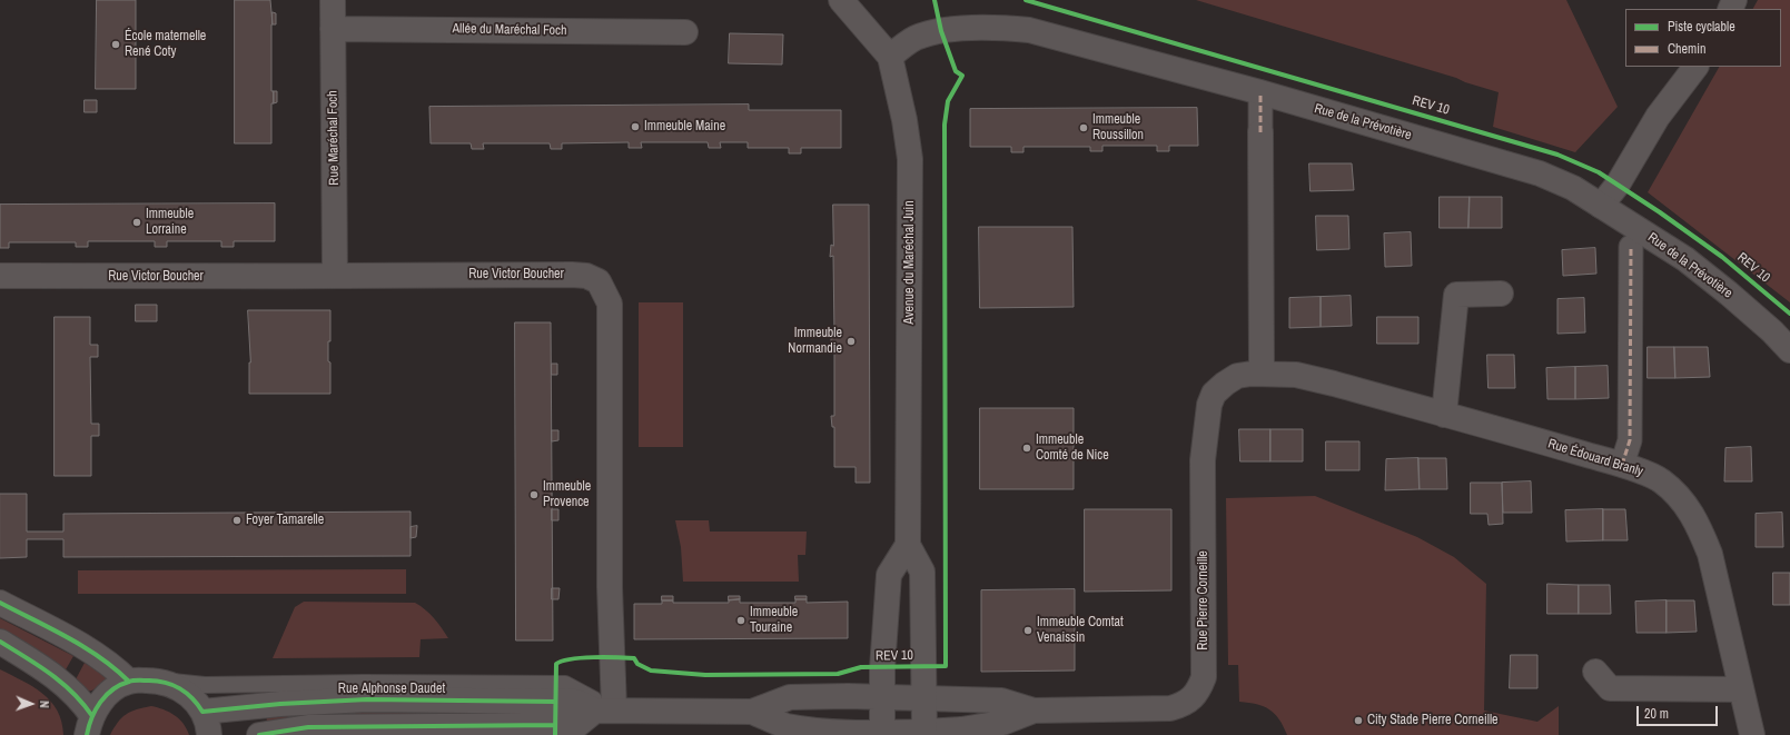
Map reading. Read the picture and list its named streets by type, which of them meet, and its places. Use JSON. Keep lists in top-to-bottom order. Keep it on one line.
{"streets":{"street":["Allée du Maréchal Foch","Rue de la Prévotière","Rue Maréchal Foch","Avenue du Maréchal Juin","Rue Victor Boucher","Rue Édouard Branly","Rue Pierre Corneille","Rue Alphonse Daudet"],"cycle path":["REV 10"]},"crossings":[["Allée du Maréchal Foch","Rue Maréchal Foch"],["Rue de la Prévotière","Avenue du Maréchal Juin"],["Rue Maréchal Foch","Rue Victor Boucher"],["Rue Victor Boucher","Rue Alphonse Daudet"],["Rue Édouard Branly","Rue Pierre Corneille"],["Rue Pierre Corneille","Rue Alphonse Daudet"]],"places":["École maternelle René Coty","Immeuble Maine","Immeuble Roussillon","Immeuble Lorraine","Immeuble Normandie","Immeuble Comté de Nice","Immeuble Provence","Foyer Tamarelle","Immeuble Touraine","Immeuble Comtat Venaissin","City Stade Pierre Corneille"],"legend":["Piste cyclable","Chemin"],"scale_bar":"20 m","north":"right"}
